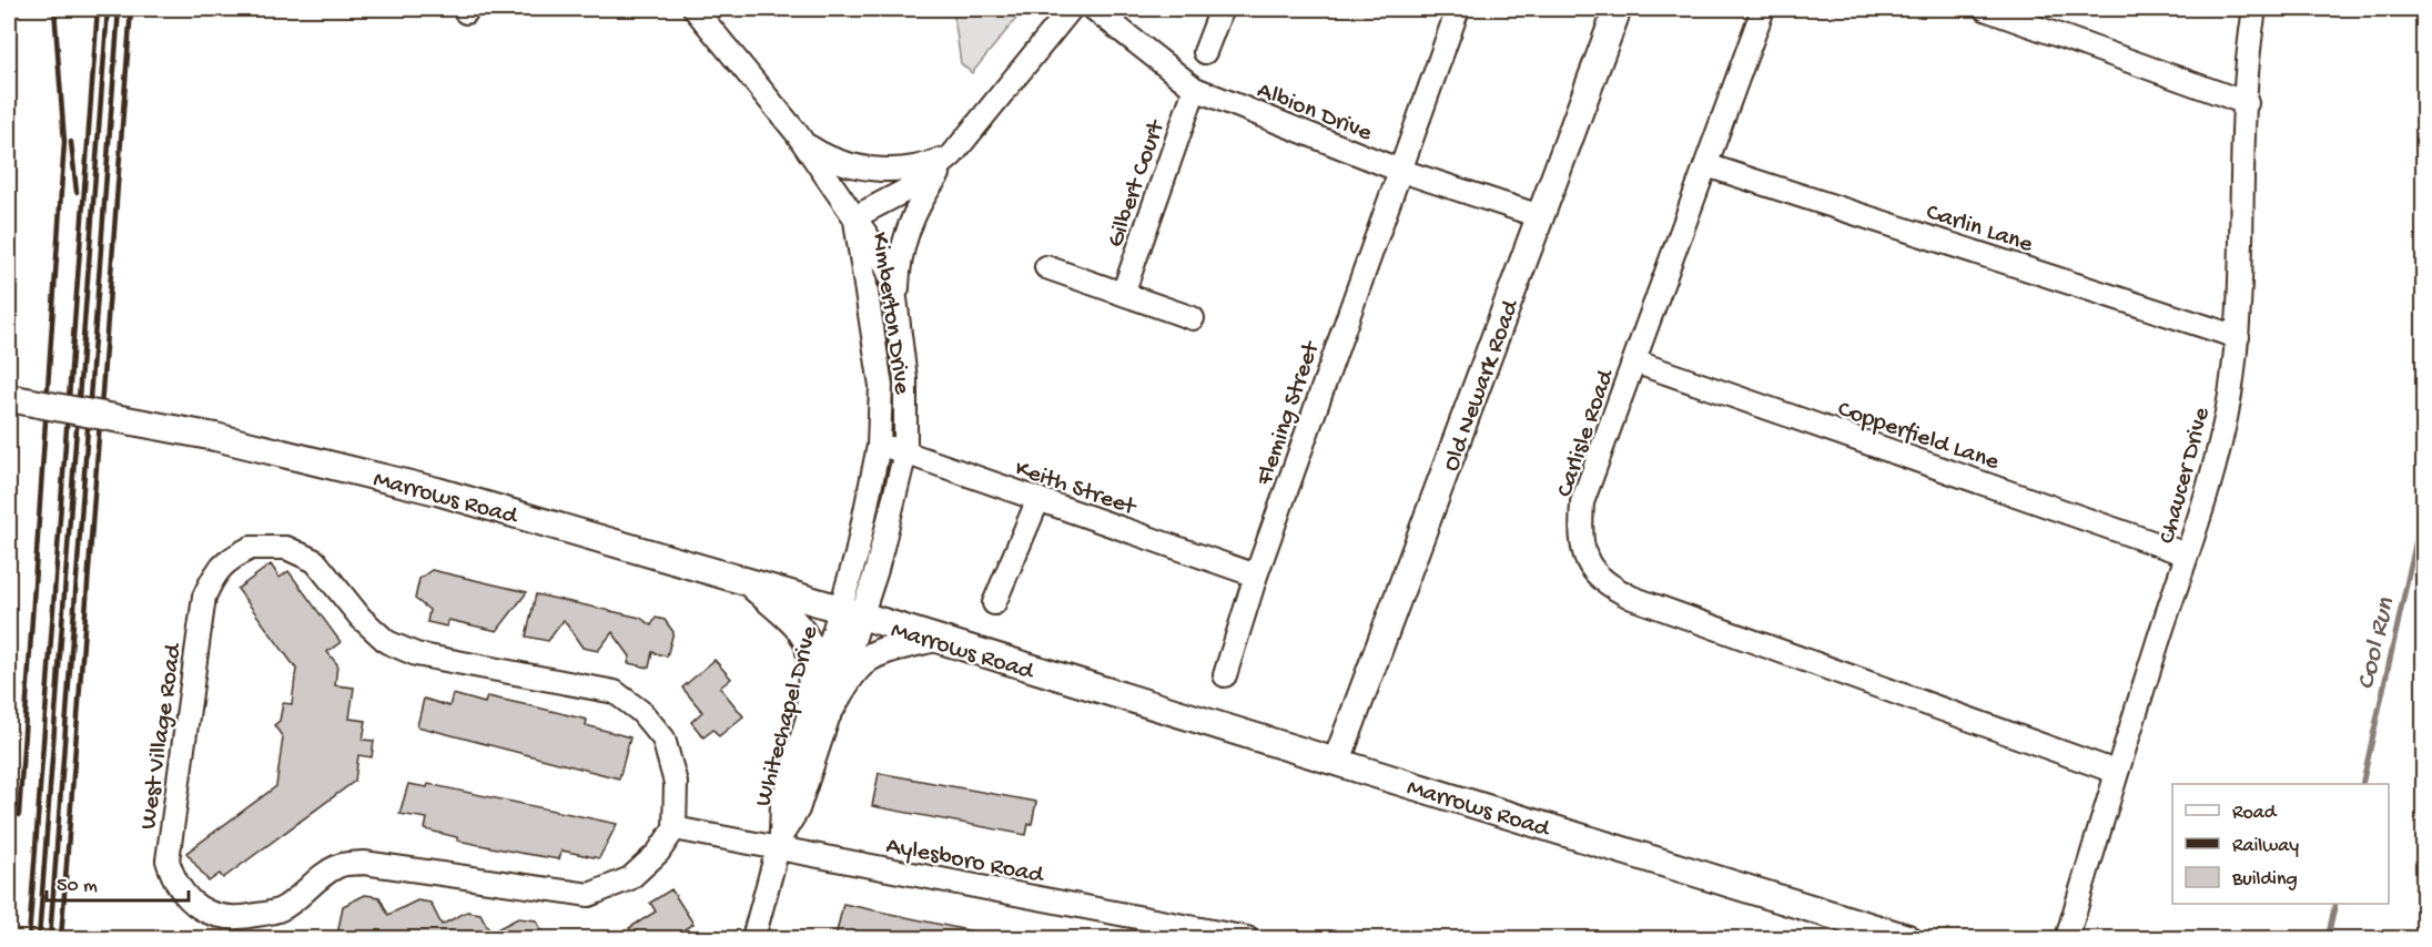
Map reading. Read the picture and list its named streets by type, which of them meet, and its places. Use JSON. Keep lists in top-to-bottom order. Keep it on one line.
{"streets":{"street":["Albion Drive","Gilbert Court","Carlin Lane","Kimberton Drive","Old Newark Road","Fleming Street","Carlisle Road","Copperfield Lane","Chaucer Drive","Keith Street","Marrows Road","Whitechapel Drive","West Village Road","Aylesboro Road"]},"crossings":[["Albion Drive","Gilbert Court"],["Albion Drive","Old Newark Road"],["Albion Drive","Fleming Street"],["Carlin Lane","Carlisle Road"],["Carlin Lane","Chaucer Drive"],["Kimberton Drive","Keith Street"],["Kimberton Drive","Marrows Road"],["Kimberton Drive","Whitechapel Drive"],["Old Newark Road","Marrows Road"],["Fleming Street","Keith Street"],["Carlisle Road","Copperfield Lane"],["Carlisle Road","Chaucer Drive"],["Copperfield Lane","Chaucer Drive"],["Marrows Road","Whitechapel Drive"],["Whitechapel Drive","Aylesboro Road"],["West Village Road","Aylesboro Road"]],"water":["Cool Run"],"legend":["Road","Railway","Building"],"scale_bar":"50 m"}
